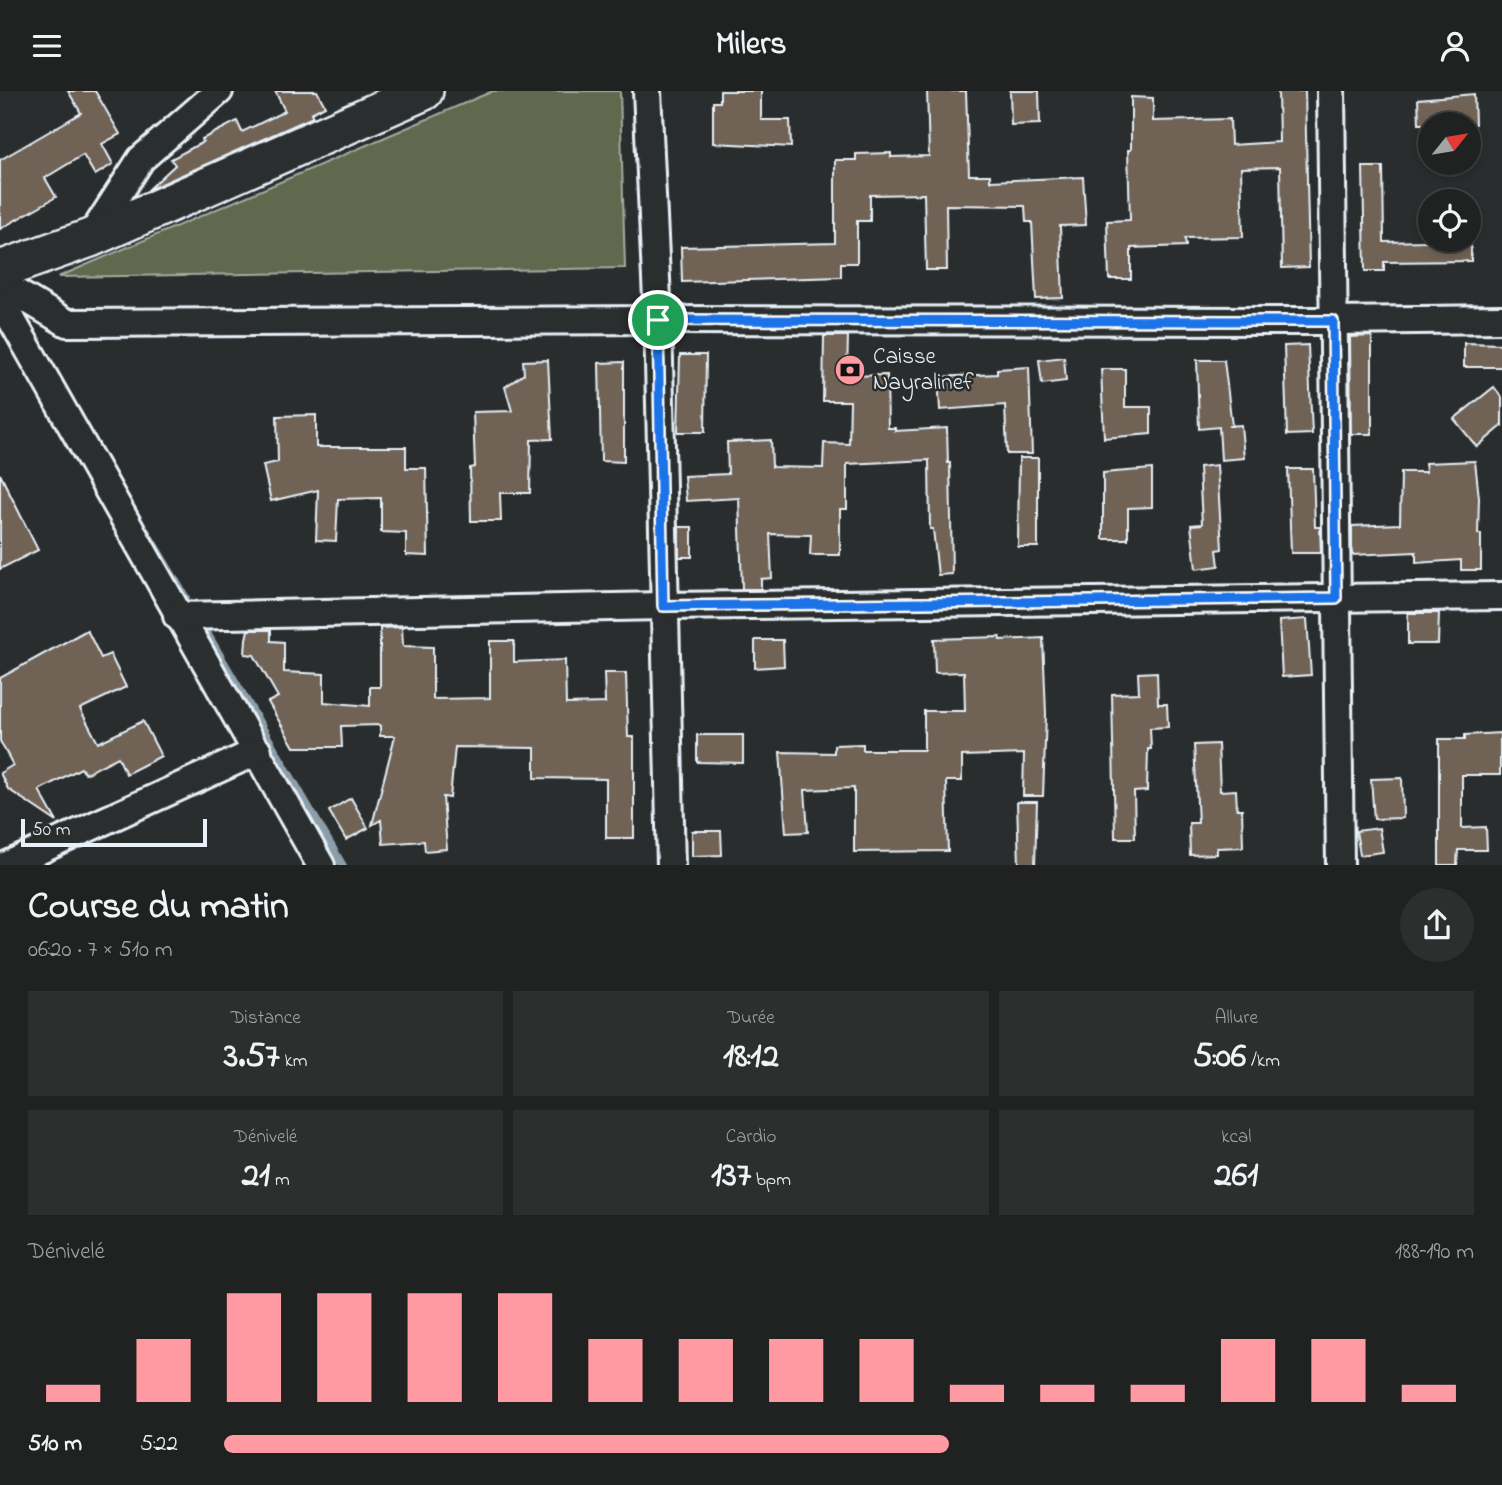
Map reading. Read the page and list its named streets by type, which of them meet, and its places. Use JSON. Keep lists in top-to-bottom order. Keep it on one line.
{"places":{"bank":["Caisse Nayralinef"]},"scale_bar":"50 m","north":"top right","page":{"header":"Milers","scale":"50 m","heading":["Course du matin","06:20 · 7 × 510 m"],"stats":[["Distance","3.57 km"],["Durée","18:12"],["Allure","5:06 /km"],["Dénivelé","21 m"],["Cardio","137 bpm"],["kcal","261"]],"chart":["Dénivelé","188–190 m"],"list":[{"name":"510 m","note":"5:22"}]}}
